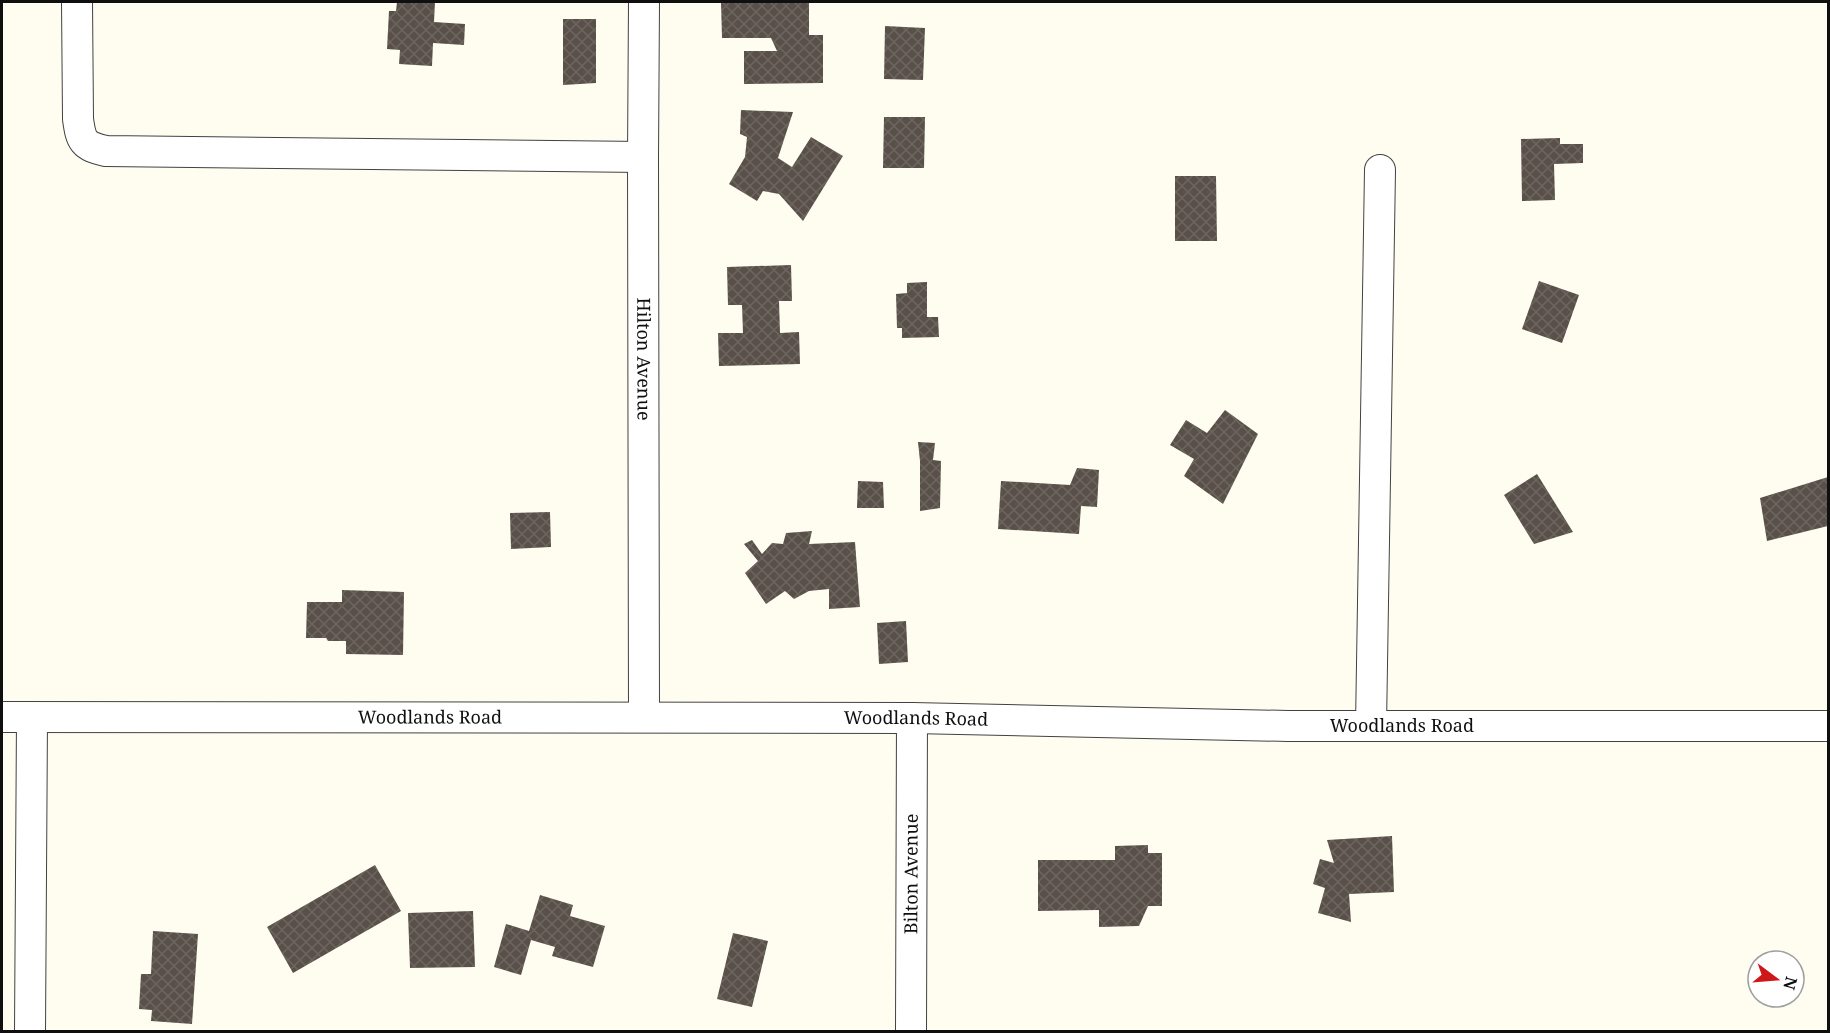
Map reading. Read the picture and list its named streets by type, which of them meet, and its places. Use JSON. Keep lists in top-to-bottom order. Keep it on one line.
{"streets":{"street":["Hilton Avenue","Woodlands Road","Bilton Avenue"]},"crossings":[["Hilton Avenue","Woodlands Road"],["Woodlands Road","Bilton Avenue"]],"north":"right"}
